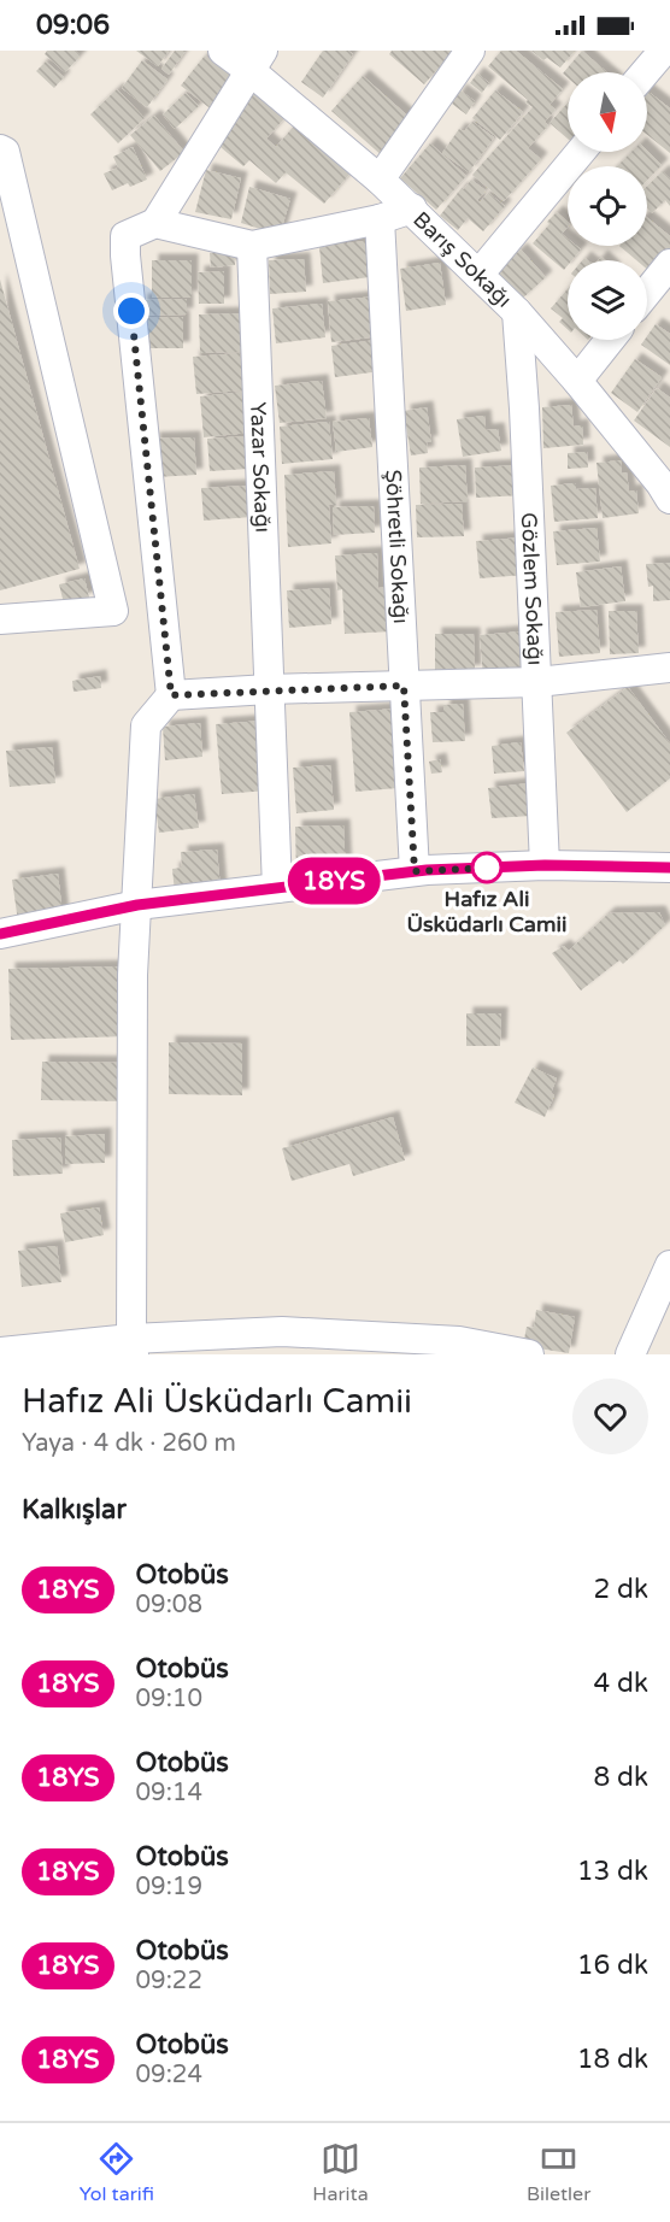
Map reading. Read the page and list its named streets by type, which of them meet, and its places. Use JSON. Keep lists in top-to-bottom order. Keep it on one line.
{"streets":{"street":["Barış Sokağı","Yazar Sokağı","Şöhretli Sokağı","Gözlem Sokağı"]},"crossings":[["Barış Sokağı","Gözlem Sokağı"]],"places":["Hafız Ali Üsküdarlı Camii"],"lines":["bus line 18YS"],"north":"bottom","page":{"status":"09:06","on_map":"18YS","heading":[["Hafız Ali Üsküdarlı Camii","Yaya · 4 dk · 260 m"],"Kalkışlar"],"list":[{"mark":"18YS","name":"Otobüs","note":"09:08","value":"2 dk"},{"mark":"18YS","name":"Otobüs","note":"09:10","value":"4 dk"},{"mark":"18YS","name":"Otobüs","note":"09:14","value":"8 dk"},{"mark":"18YS","name":"Otobüs","note":"09:19","value":"13 dk"},{"mark":"18YS","name":"Otobüs","note":"09:22","value":"16 dk"},{"mark":"18YS","name":"Otobüs","note":"09:24","value":"18 dk"}],"tabs":["Yol tarifi","Harita","Biletler"]}}
